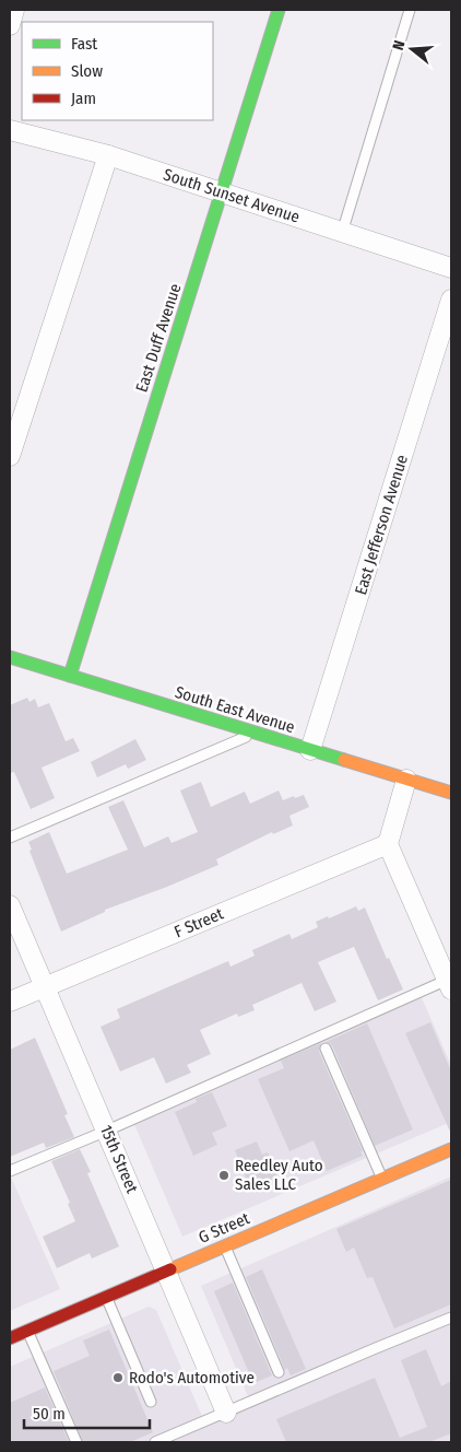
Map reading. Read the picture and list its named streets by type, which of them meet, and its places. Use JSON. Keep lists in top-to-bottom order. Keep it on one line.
{"streets":{"street":["South Sunset Avenue","East Duff Avenue","East Jefferson Avenue","South East Avenue","F Street","15th Street","G Street"]},"crossings":[["South Sunset Avenue","East Duff Avenue"],["East Duff Avenue","South East Avenue"],["East Jefferson Avenue","South East Avenue"],["F Street","15th Street"],["15th Street","G Street"]],"places":["Reedley Auto Sales LLC","Rodo's Automotive"],"legend":["Fast","Slow","Jam"],"scale_bar":"50 m","north":"left"}
